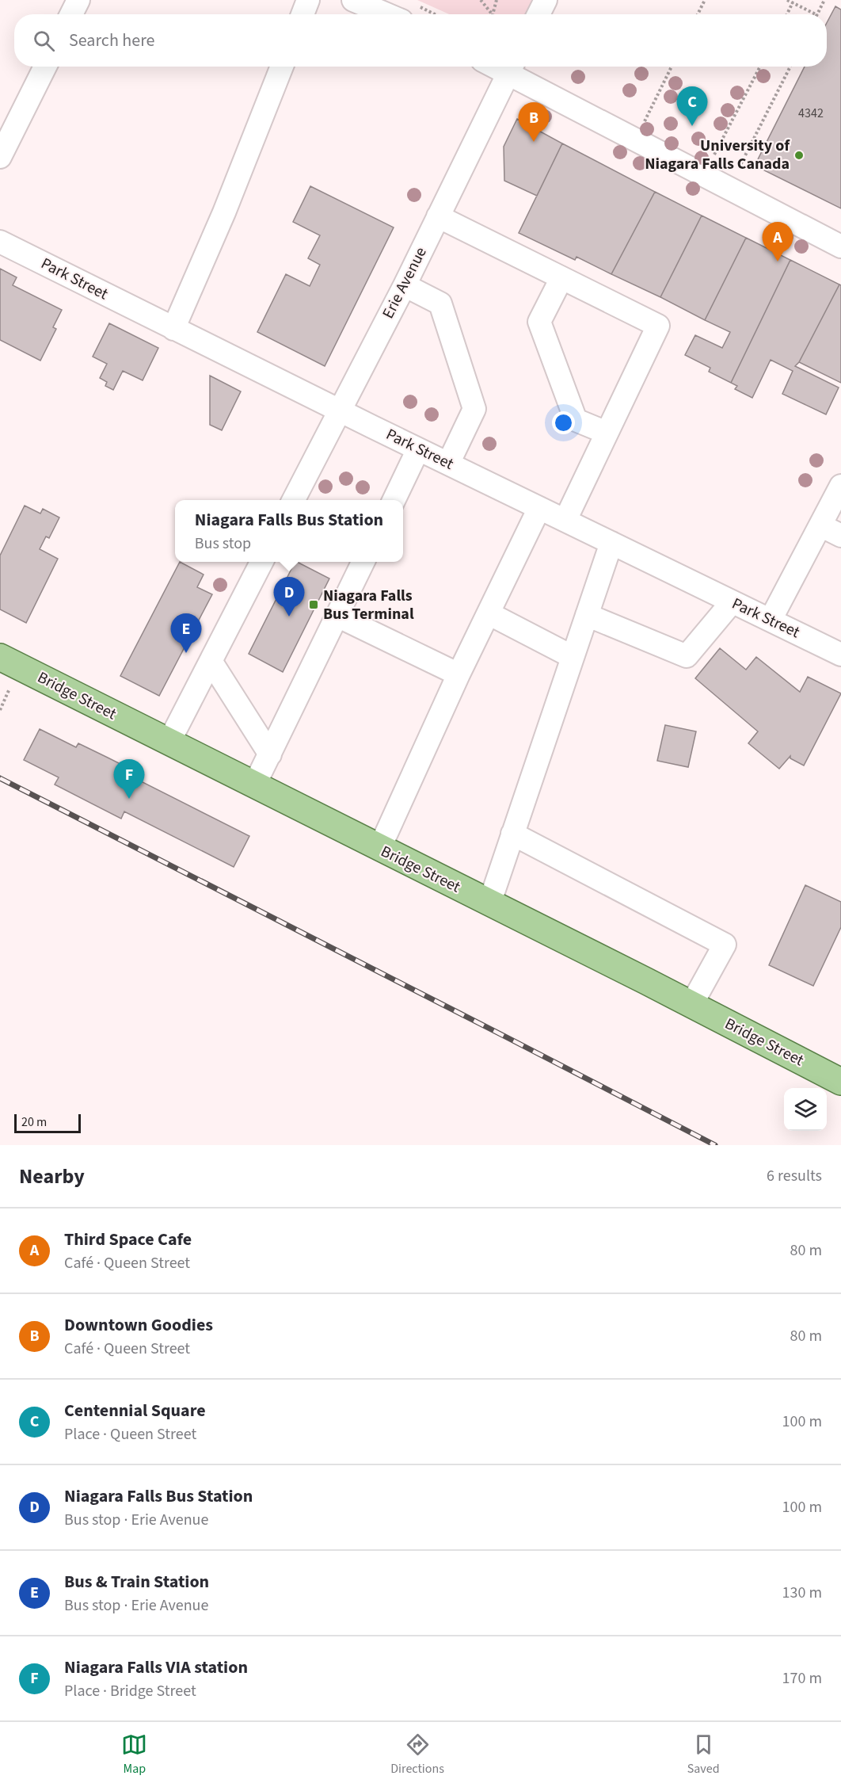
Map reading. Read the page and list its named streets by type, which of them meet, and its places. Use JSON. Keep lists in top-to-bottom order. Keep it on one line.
{"streets":{"main road":["Bridge Street"],"street":["Park Street","Erie Avenue"]},"crossings":[["Park Street","Erie Avenue"]],"places":{"other":["University of Niagara Falls Canada"],"transit":["Niagara Falls Bus Terminal"]},"house_numbers":["4342"],"scale_bar":"20 m","page":{"search":"Search here","pins":["C","B","A","D","E","F"],"popup":["Niagara Falls Bus Station","Bus stop"],"scale":"20 m","heading":["Nearby","6 results"],"list":[{"mark":"A","name":"Third Space Cafe","note":"Café · Queen Street","value":"80 m"},{"mark":"B","name":"Downtown Goodies","note":"Café · Queen Street","value":"80 m"},{"mark":"C","name":"Centennial Square","note":"Place · Queen Street","value":"100 m"},{"mark":"D","name":"Niagara Falls Bus Station","note":"Bus stop · Erie Avenue","value":"100 m"},{"mark":"E","name":"Bus & Train Station","note":"Bus stop · Erie Avenue","value":"130 m"},{"mark":"F","name":"Niagara Falls VIA station","note":"Place · Bridge Street","value":"170 m"}],"nav":["Map","Directions","Saved"]}}
